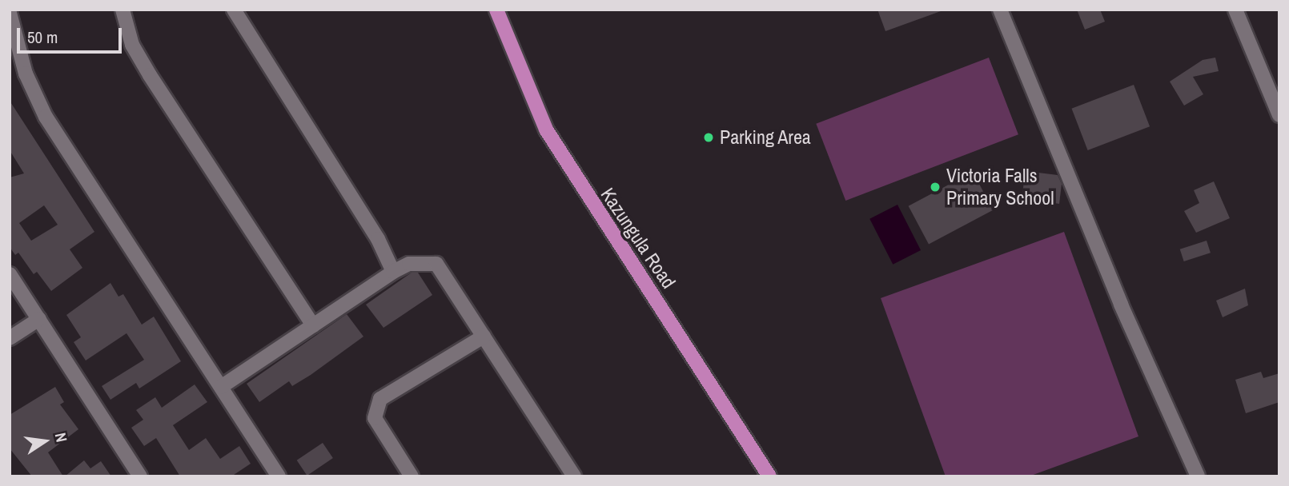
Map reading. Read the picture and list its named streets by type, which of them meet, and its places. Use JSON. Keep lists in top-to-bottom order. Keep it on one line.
{"streets":{"main road":["Kazungula Road"]},"places":["Parking Area","Victoria Falls Primary School"],"scale_bar":"50 m","north":"right"}
